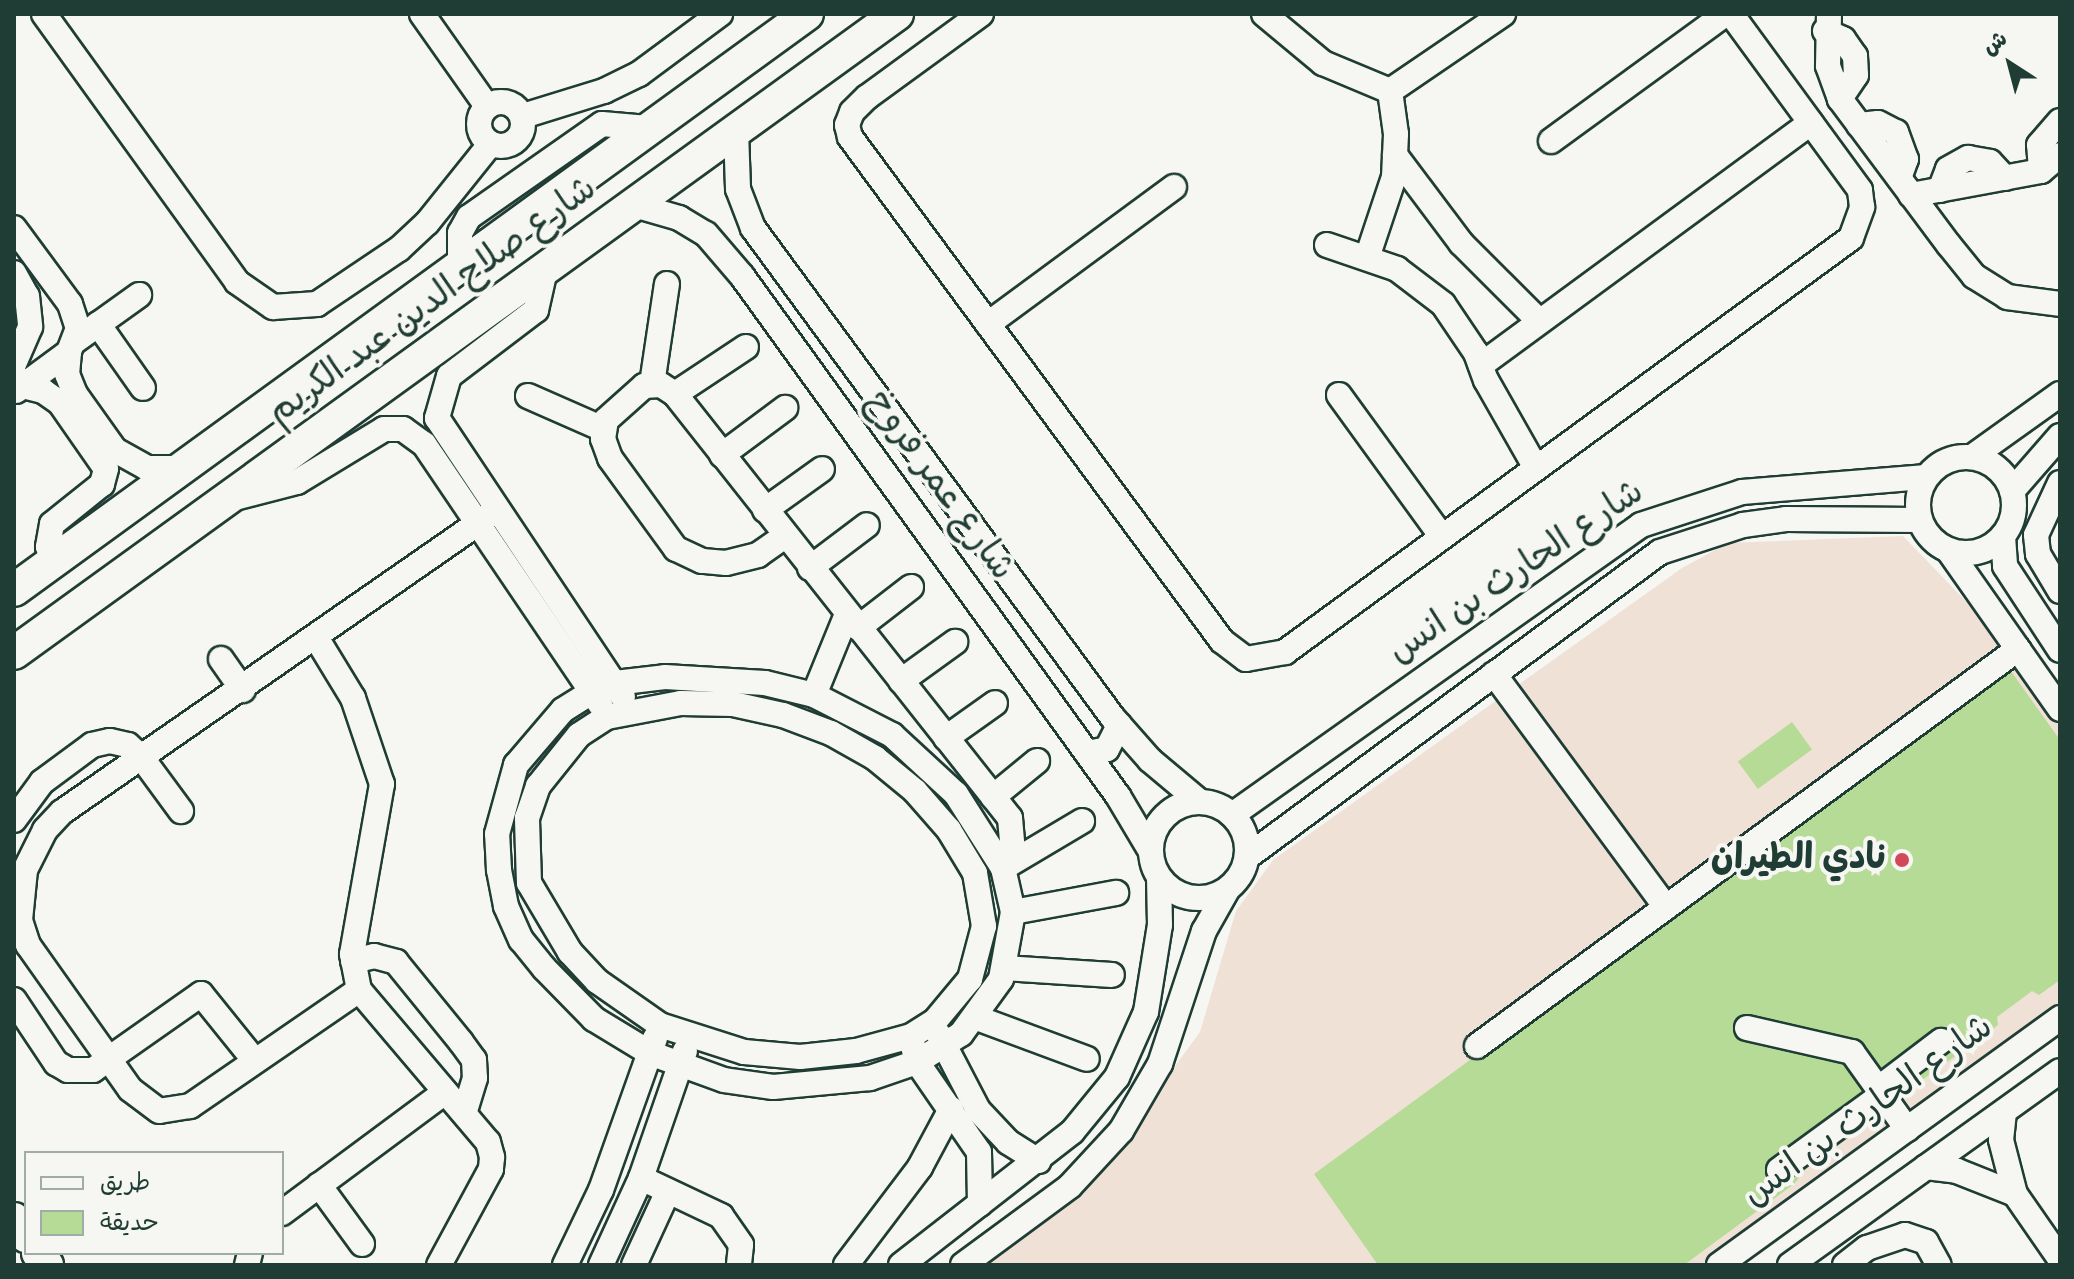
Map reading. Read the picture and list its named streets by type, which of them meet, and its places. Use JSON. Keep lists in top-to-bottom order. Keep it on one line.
{"streets":{"main road":["شارع صلاح الدين عبد الكريم"],"street":["شارع عمر فروخ","شارع الحارث بن انس"]},"crossings":[["شارع صلاح الدين عبد الكريم","شارع عمر فروخ"],["شارع عمر فروخ","شارع الحارث بن انس"]],"places":["نادي الطيران"],"legend":["طريق","حديقة"],"north":"top left"}
